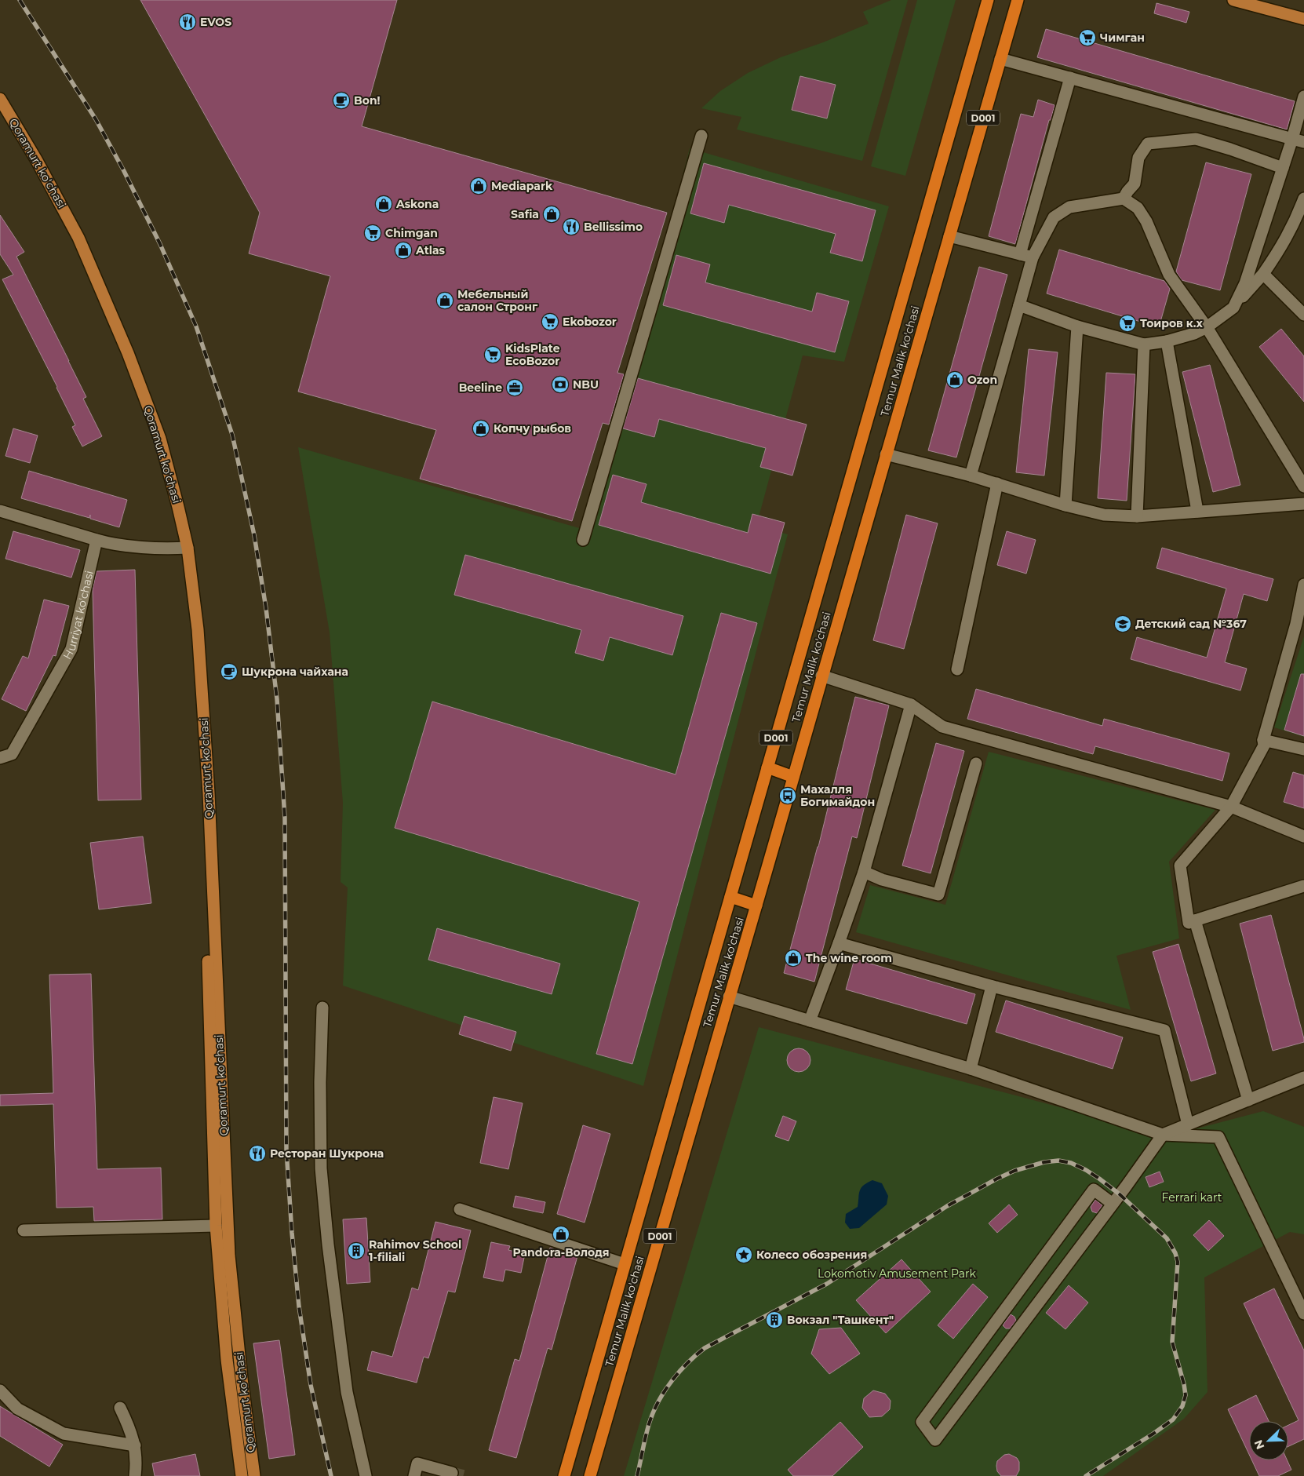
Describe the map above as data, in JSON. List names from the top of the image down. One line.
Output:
{"streets":{"highway":["D001","Temur Malik ko'chasi"],"main road":["Qoramurt koʻchasi"],"street":["Hurriyat ko'chasi"]},"parks":["Ferrari kart","Lokomotiv Amusement Park"],"places":{"restaurant":["EVOS","Bellissimo","Ресторан Шукрона"],"supermarket":["Чимган","Chimgan","Ekobozor","Тоиров к.х","KidsPlate EcoBozor"],"cafe":["Bon!","Шукрона чайхана"],"shop":["Mediapark","Askona","Safia","Atlas","Мебельный салон Стронг","Ozon","Копчу рыбов","The wine room","Pandora-Володя"],"bank":["NBU"],"office":["Beeline"],"school or university":["Детский сад №367"],"bus stop":["Махалля Богимайдон"],"building":["Rahimov School 1-filiali","Вокзал \"Ташкент\""],"place":["Колесо обозрения"]},"north":"bottom left"}
